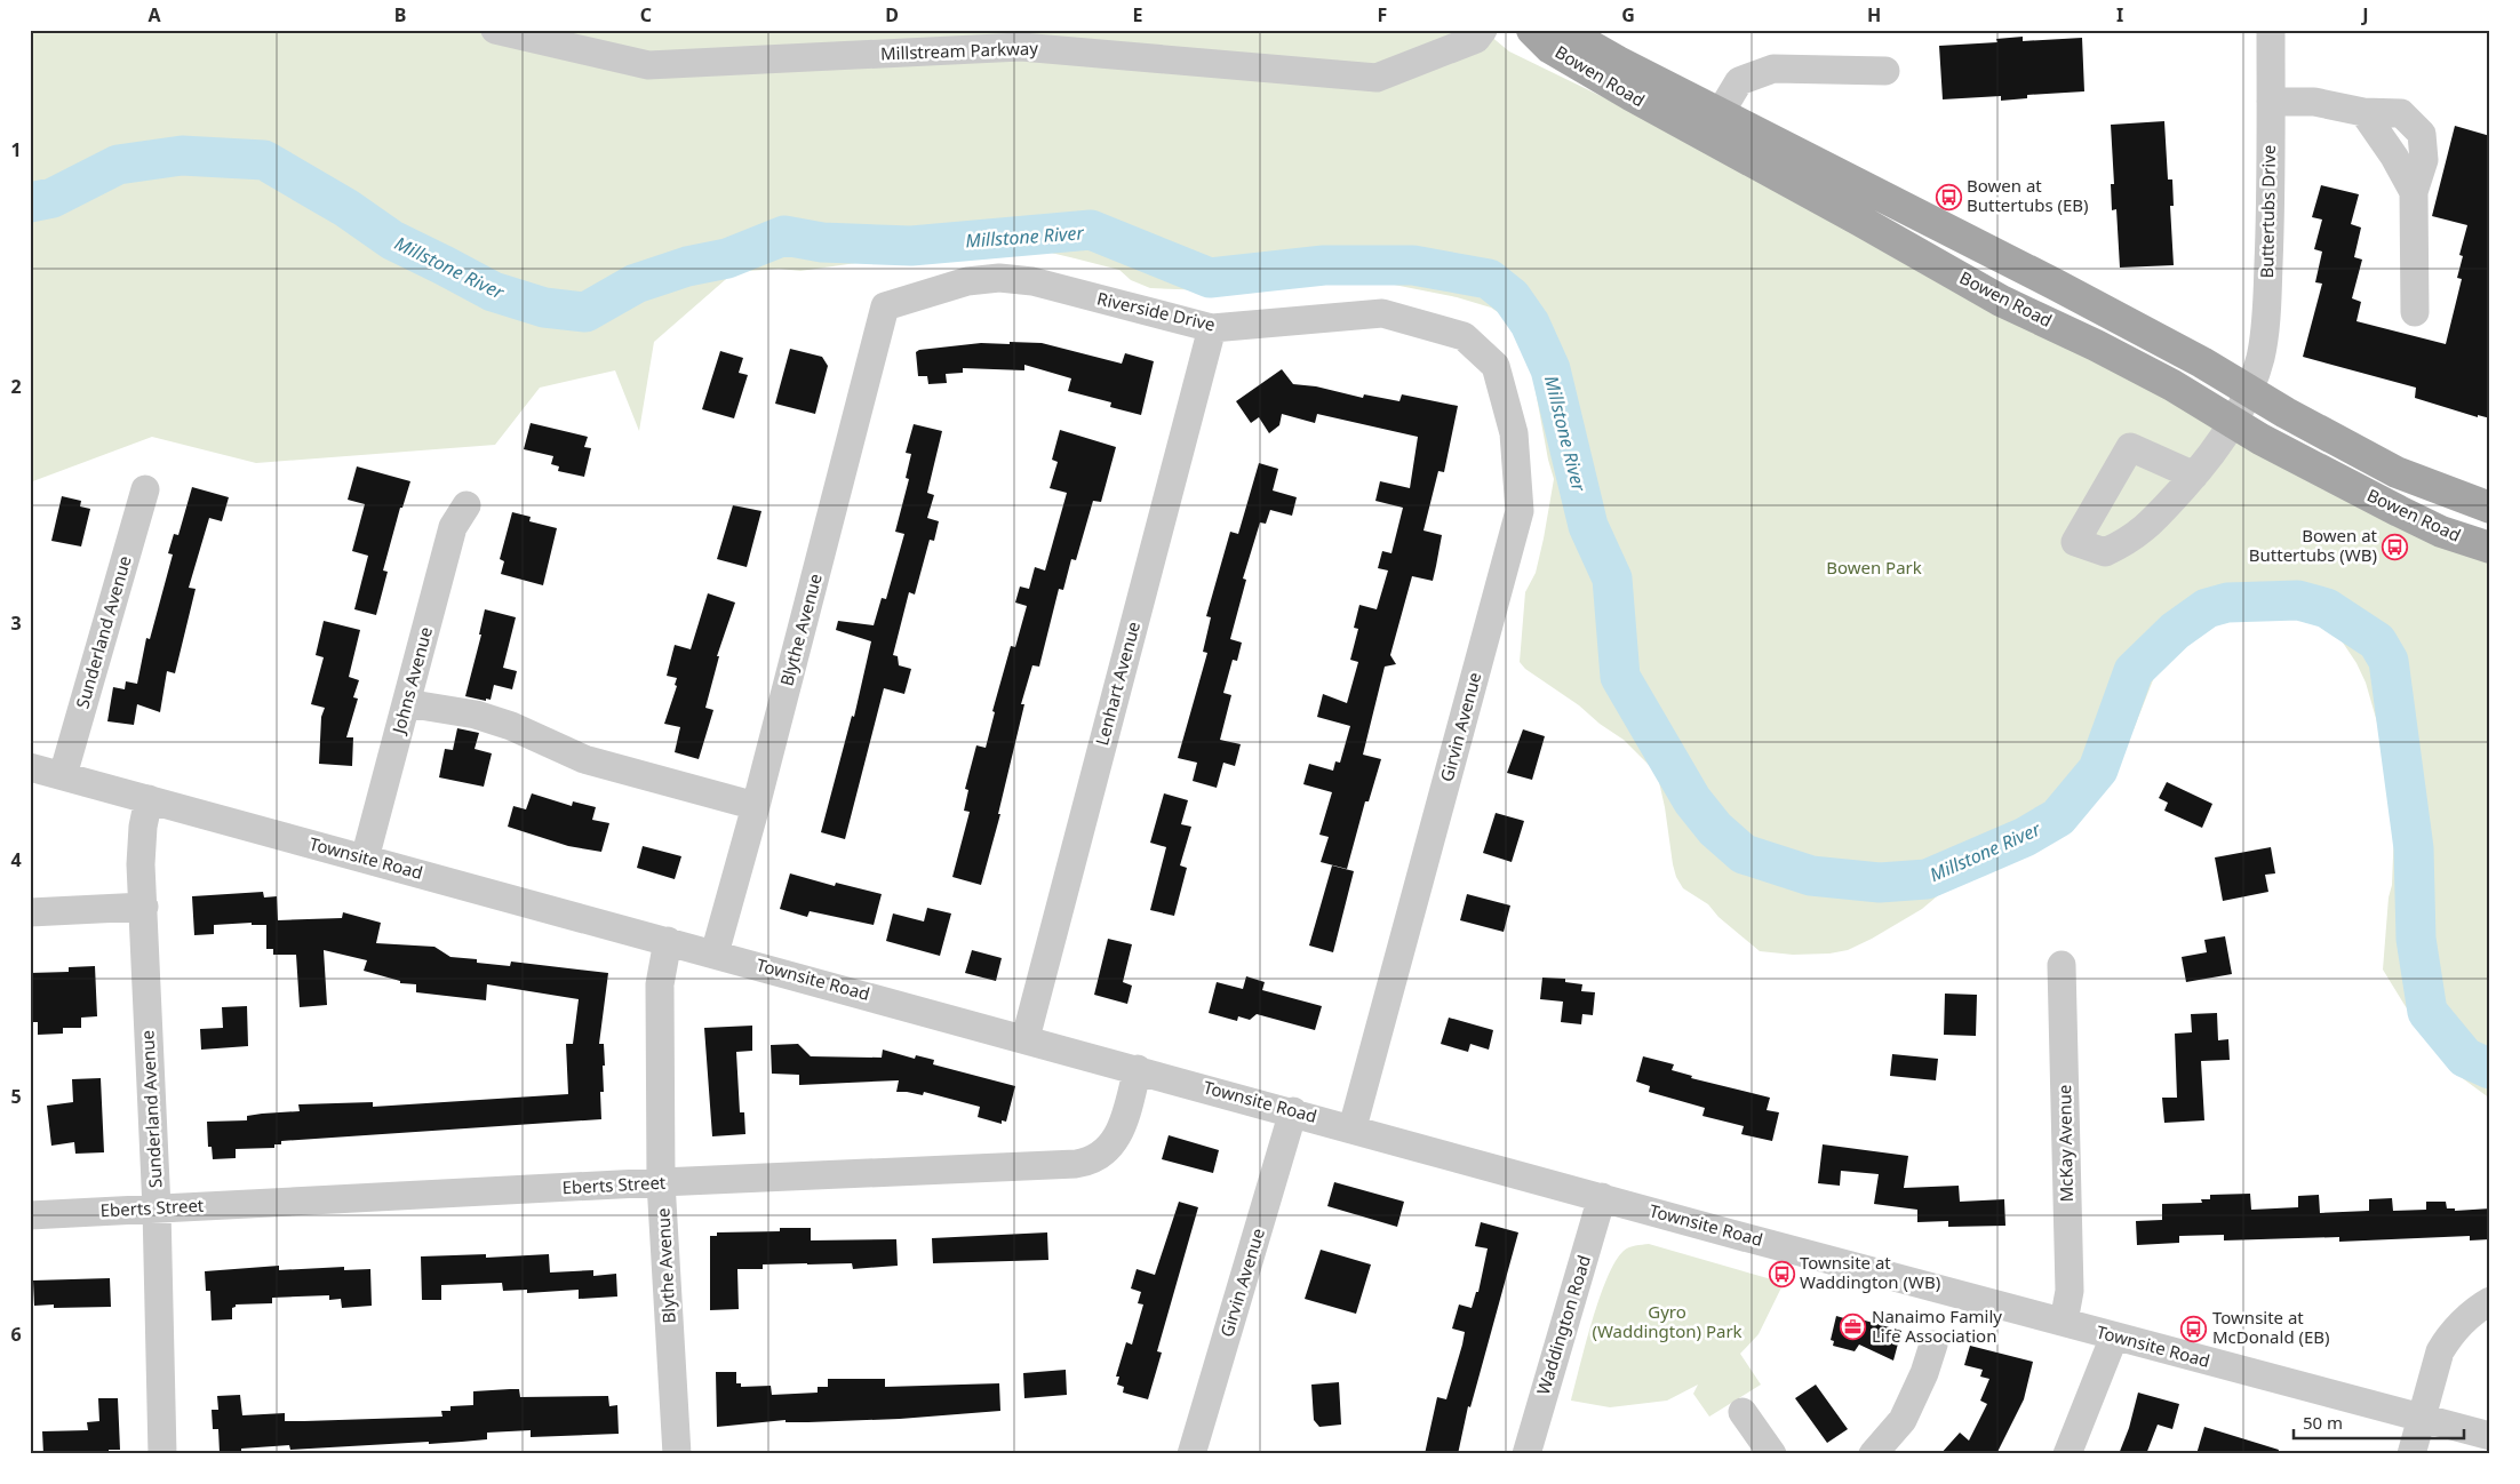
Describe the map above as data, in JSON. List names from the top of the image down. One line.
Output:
{"streets":{"main road":["Bowen Road"],"street":["Millstream Parkway","Buttertubs Drive","Riverside Drive","Blythe Avenue","Sunderland Avenue","Johns Avenue","Lenhart Avenue","Girvin Avenue","Townsite Road","McKay Avenue","Eberts Street","Waddington Road"]},"crossings":[["Bowen Road","Buttertubs Drive"],["Riverside Drive","Blythe Avenue"],["Riverside Drive","Lenhart Avenue"],["Riverside Drive","Girvin Avenue"],["Blythe Avenue","Townsite Road"],["Blythe Avenue","Eberts Street"],["Sunderland Avenue","Townsite Road"],["Sunderland Avenue","Eberts Street"],["Johns Avenue","Townsite Road"],["Lenhart Avenue","Townsite Road"],["Girvin Avenue","Townsite Road"],["Townsite Road","McKay Avenue"],["Townsite Road","Eberts Street"],["Townsite Road","Waddington Road"]],"water":["Millstone River"],"parks":["Bowen Park","Gyro (Waddington) Park"],"places":{"bus stop":["Bowen at Buttertubs (EB)","Bowen at Buttertubs (WB)","Townsite at Waddington (WB)","Townsite at McDonald (EB)"],"office":["Nanaimo Family Life Association"]},"scale_bar":"50 m","grid":{"columns":["A","B","C","D","E","F","G","H","I","J"],"rows":["1","2","3","4","5","6"]}}
